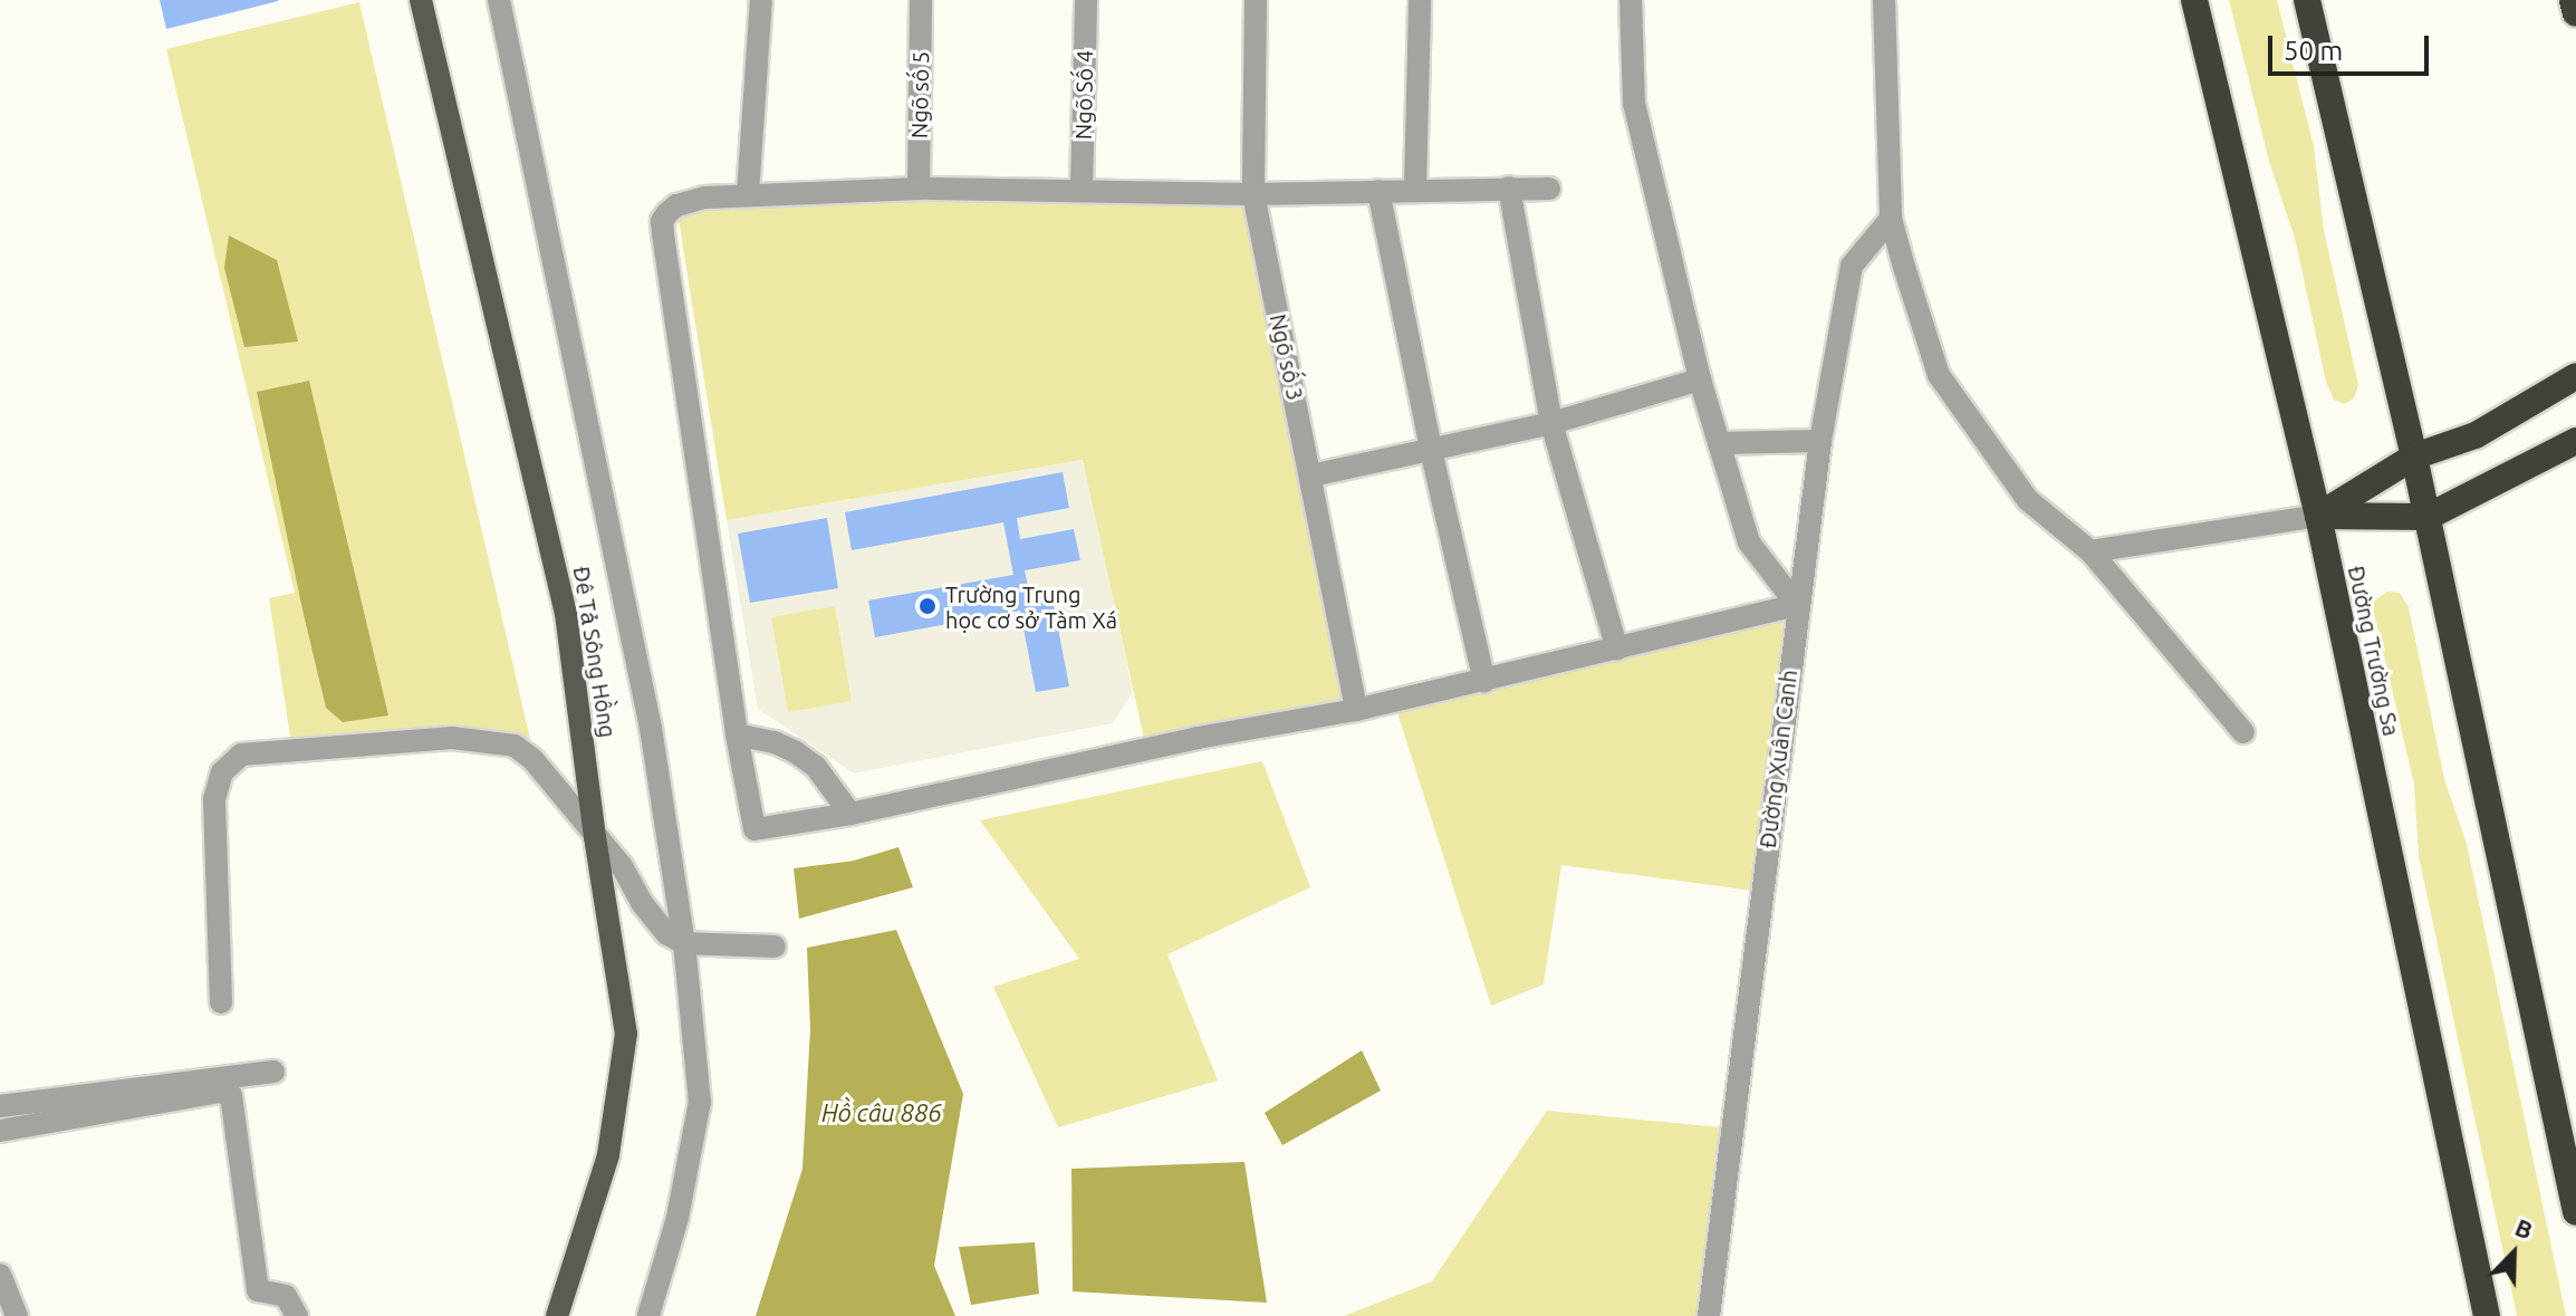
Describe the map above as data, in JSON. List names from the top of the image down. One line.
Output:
{"streets":{"highway":["Đường Trường Sa"],"main road":["Đê Tả Sông Hồng"],"street":["Ngõ số 5","Ngõ Số 4","Ngõ số 3","Đường Xuân Canh"]},"water":["Hồ câu 886"],"places":["Trường Trung học cơ sở Tàm Xá"],"scale_bar":"50 m","north":"top right"}
